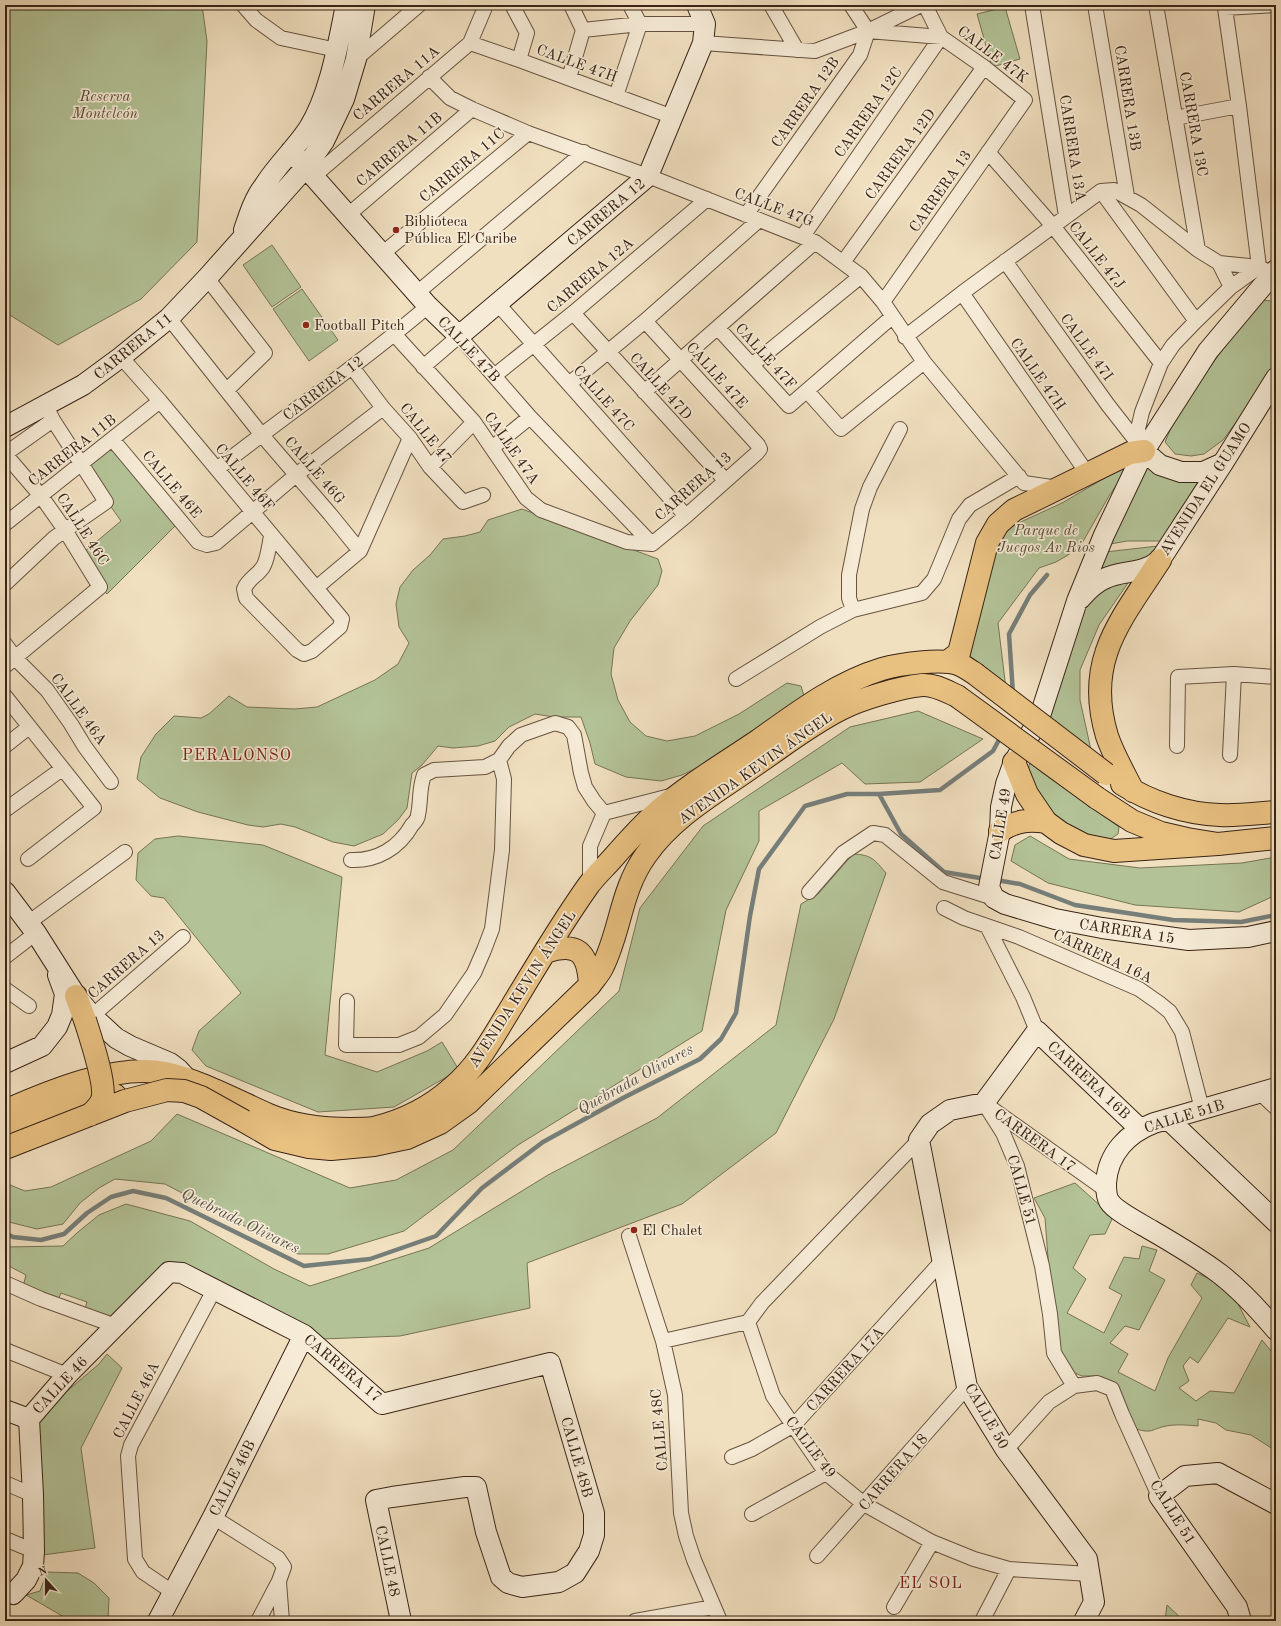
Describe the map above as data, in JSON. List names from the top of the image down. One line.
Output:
{"streets":{"main road":["AVENIDA KEVIN ÁNGEL"],"street":["CALLE 47K","CALLE 47H","CARRERA 11A","CARRERA 13B","CARRERA 12B","CARRERA 12C","CARRERA 13C","CARRERA 13A","CARRERA 11B","CARRERA 12D","CARRERA 11C","CARRERA 13","CALLE 47G","CARRERA 12","CALLE 47J","CARRERA 12A","CARRERA 11","CALLE 47I","CALLE 47B","CALLE 47F","CALLE 47E","CALLE 47D","CALLE 47C","CALLE 47","CALLE 47A","CALLE 46G","CALLE 46F","CALLE 46E","AVENIDA EL GUAMO","CALLE 46C","CALLE 46A","CALLE 49","CARRERA 15","CARRERA 16A","CARRERA 16B","CALLE 51B","CARRERA 17","CALLE 51","CARRERA 17A","CALLE 46","CALLE 50","CALLE 48C","CALLE 48B","CARRERA 18","CALLE 46B","CALLE 48"]},"crossings":[["CALLE 47K","CARRERA 12B"],["CALLE 47K","CARRERA 12C"],["CALLE 47K","CARRERA 12D"],["CALLE 47K","CARRERA 13"],["CALLE 47K","CARRERA 12"],["CALLE 47H","CARRERA 11A"],["CALLE 47H","CARRERA 13A"],["CALLE 47H","CARRERA 12"],["CARRERA 11A","CALLE 47G"],["CARRERA 11A","CARRERA 11"],["CARRERA 11A","CALLE 47B"],["CARRERA 12B","CALLE 47G"],["CARRERA 12B","CALLE 47E"],["CARRERA 12B","CALLE 47D"],["CARRERA 12B","CALLE 47C"],["CARRERA 12C","CALLE 47G"],["CARRERA 12C","CALLE 47F"],["CARRERA 12C","CALLE 47E"],["CARRERA 12C","CALLE 47D"],["CARRERA 13A","CALLE 47G"],["CARRERA 13A","CALLE 47J"],["CARRERA 13A","CALLE 47I"],["CARRERA 11B","CALLE 47G"],["CARRERA 11B","CALLE 47B"],["CARRERA 11B","CALLE 46F"],["CARRERA 11B","CALLE 46E"],["CARRERA 11B","CALLE 46C"],["CARRERA 12D","CALLE 47G"],["CARRERA 11C","CALLE 47G"],["CARRERA 11C","CALLE 47B"],["CARRERA 13","CALLE 47G"],["CARRERA 13","CALLE 47J"],["CARRERA 13","CALLE 47B"],["CARRERA 13","CALLE 47E"],["CARRERA 13","CALLE 47D"],["CARRERA 13","CALLE 47C"],["CARRERA 13","CALLE 47A"],["CALLE 47G","CARRERA 12"],["CALLE 47G","CARRERA 12A"],["CALLE 47G","CALLE 47F"],["CARRERA 12","CALLE 47B"],["CARRERA 12","CALLE 47C"],["CARRERA 12","CALLE 47"],["CARRERA 12","CALLE 47A"],["CARRERA 12","CALLE 46G"],["CARRERA 12","CALLE 46F"],["CARRERA 12A","CALLE 47B"],["CARRERA 12A","CALLE 47D"],["CARRERA 12A","CALLE 47C"],["CARRERA 11","CALLE 47B"],["CARRERA 11","CALLE 46G"],["CARRERA 11","CALLE 46F"],["CALLE 47I","AVENIDA EL GUAMO"],["CALLE 47B","CALLE 47A"],["CALLE 46F","CALLE 46E"],["AVENIDA EL GUAMO","CALLE 49"],["CALLE 46C","CALLE 46A"],["CALLE 46A","CARRERA 17"],["CALLE 46A","CALLE 46B"],["CALLE 49","CARRERA 15"],["CALLE 49","CARRERA 17"],["CALLE 49","CARRERA 17A"],["CALLE 49","CALLE 50"],["CALLE 49","CARRERA 18"],["CARRERA 16A","CALLE 51B"],["CARRERA 16B","CALLE 51B"],["CALLE 51B","CARRERA 17"],["CARRERA 17","CALLE 51"],["CARRERA 17","CALLE 46"],["CARRERA 17","CALLE 50"],["CARRERA 17","CALLE 48B"],["CARRERA 17","CALLE 46B"],["CALLE 51","CALLE 50"],["CARRERA 17A","CALLE 50"],["CALLE 50","CARRERA 18"],["CALLE 48B","CALLE 48"]],"districts":["PERALONSO","EL SOL"],"water":["Quebrada Olivares"],"parks":["Reserva Monteleón","Parque de Juegos Av Rios"],"places":["Biblioteca Pública El Caribe","Football Pitch","El Chalet"],"north":"top"}
